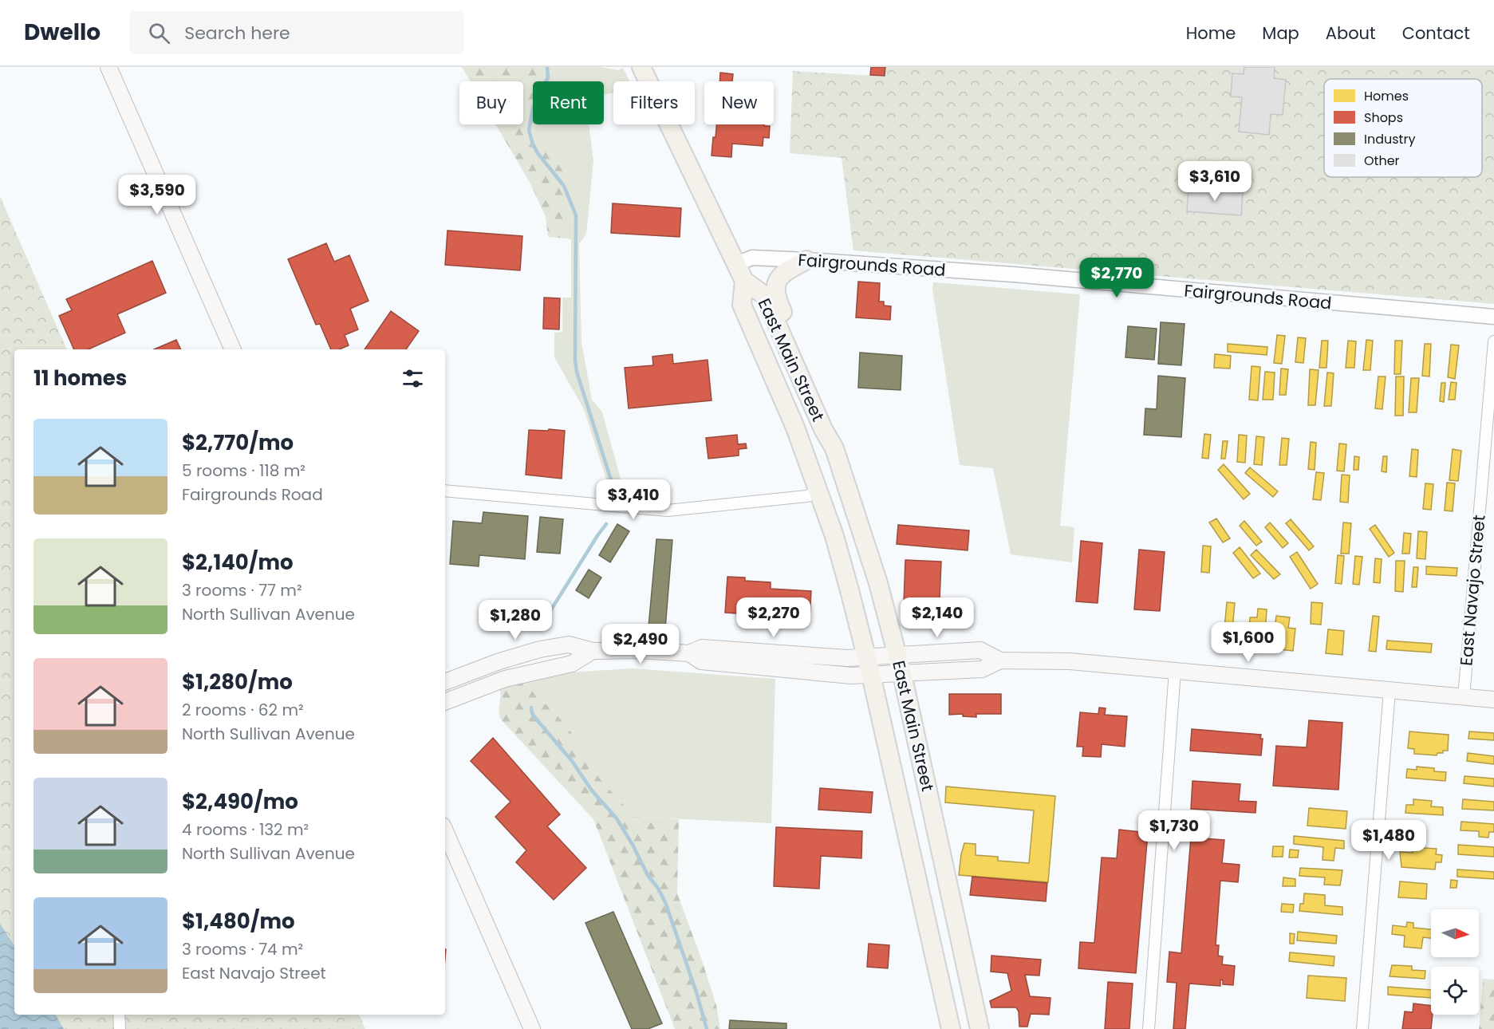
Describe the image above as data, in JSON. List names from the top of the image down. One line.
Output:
{"streets":{"main road":["East Main Street"],"street":["Fairgrounds Road","East Navajo Street"]},"crossings":[["Fairgrounds Road","East Main Street"]],"legend":["Homes","Shops","Industry","Other"],"north":"right","page":{"header":"Dwello","search":"Search here","nav":["Home","Map","About","Contact"],"chip":["Buy","Rent","Filters","New"],"price":["$3,610","$3,590","$2,770","$3,410","$2,270","$2,140","$1,280","$1,600","$2,490","$1,730","$1,480"],"heading":"11 homes","list":[{"name":"$2,770/mo","note":"5 rooms · 118 m² · Fairgrounds Road"},{"name":"$2,140/mo","note":"3 rooms · 77 m² · North Sullivan Avenue"},{"name":"$1,280/mo","note":"2 rooms · 62 m² · North Sullivan Avenue"},{"name":"$2,490/mo","note":"4 rooms · 132 m² · North Sullivan Avenue"},{"name":"$1,480/mo","note":"3 rooms · 74 m² · East Navajo Street"}]}}
